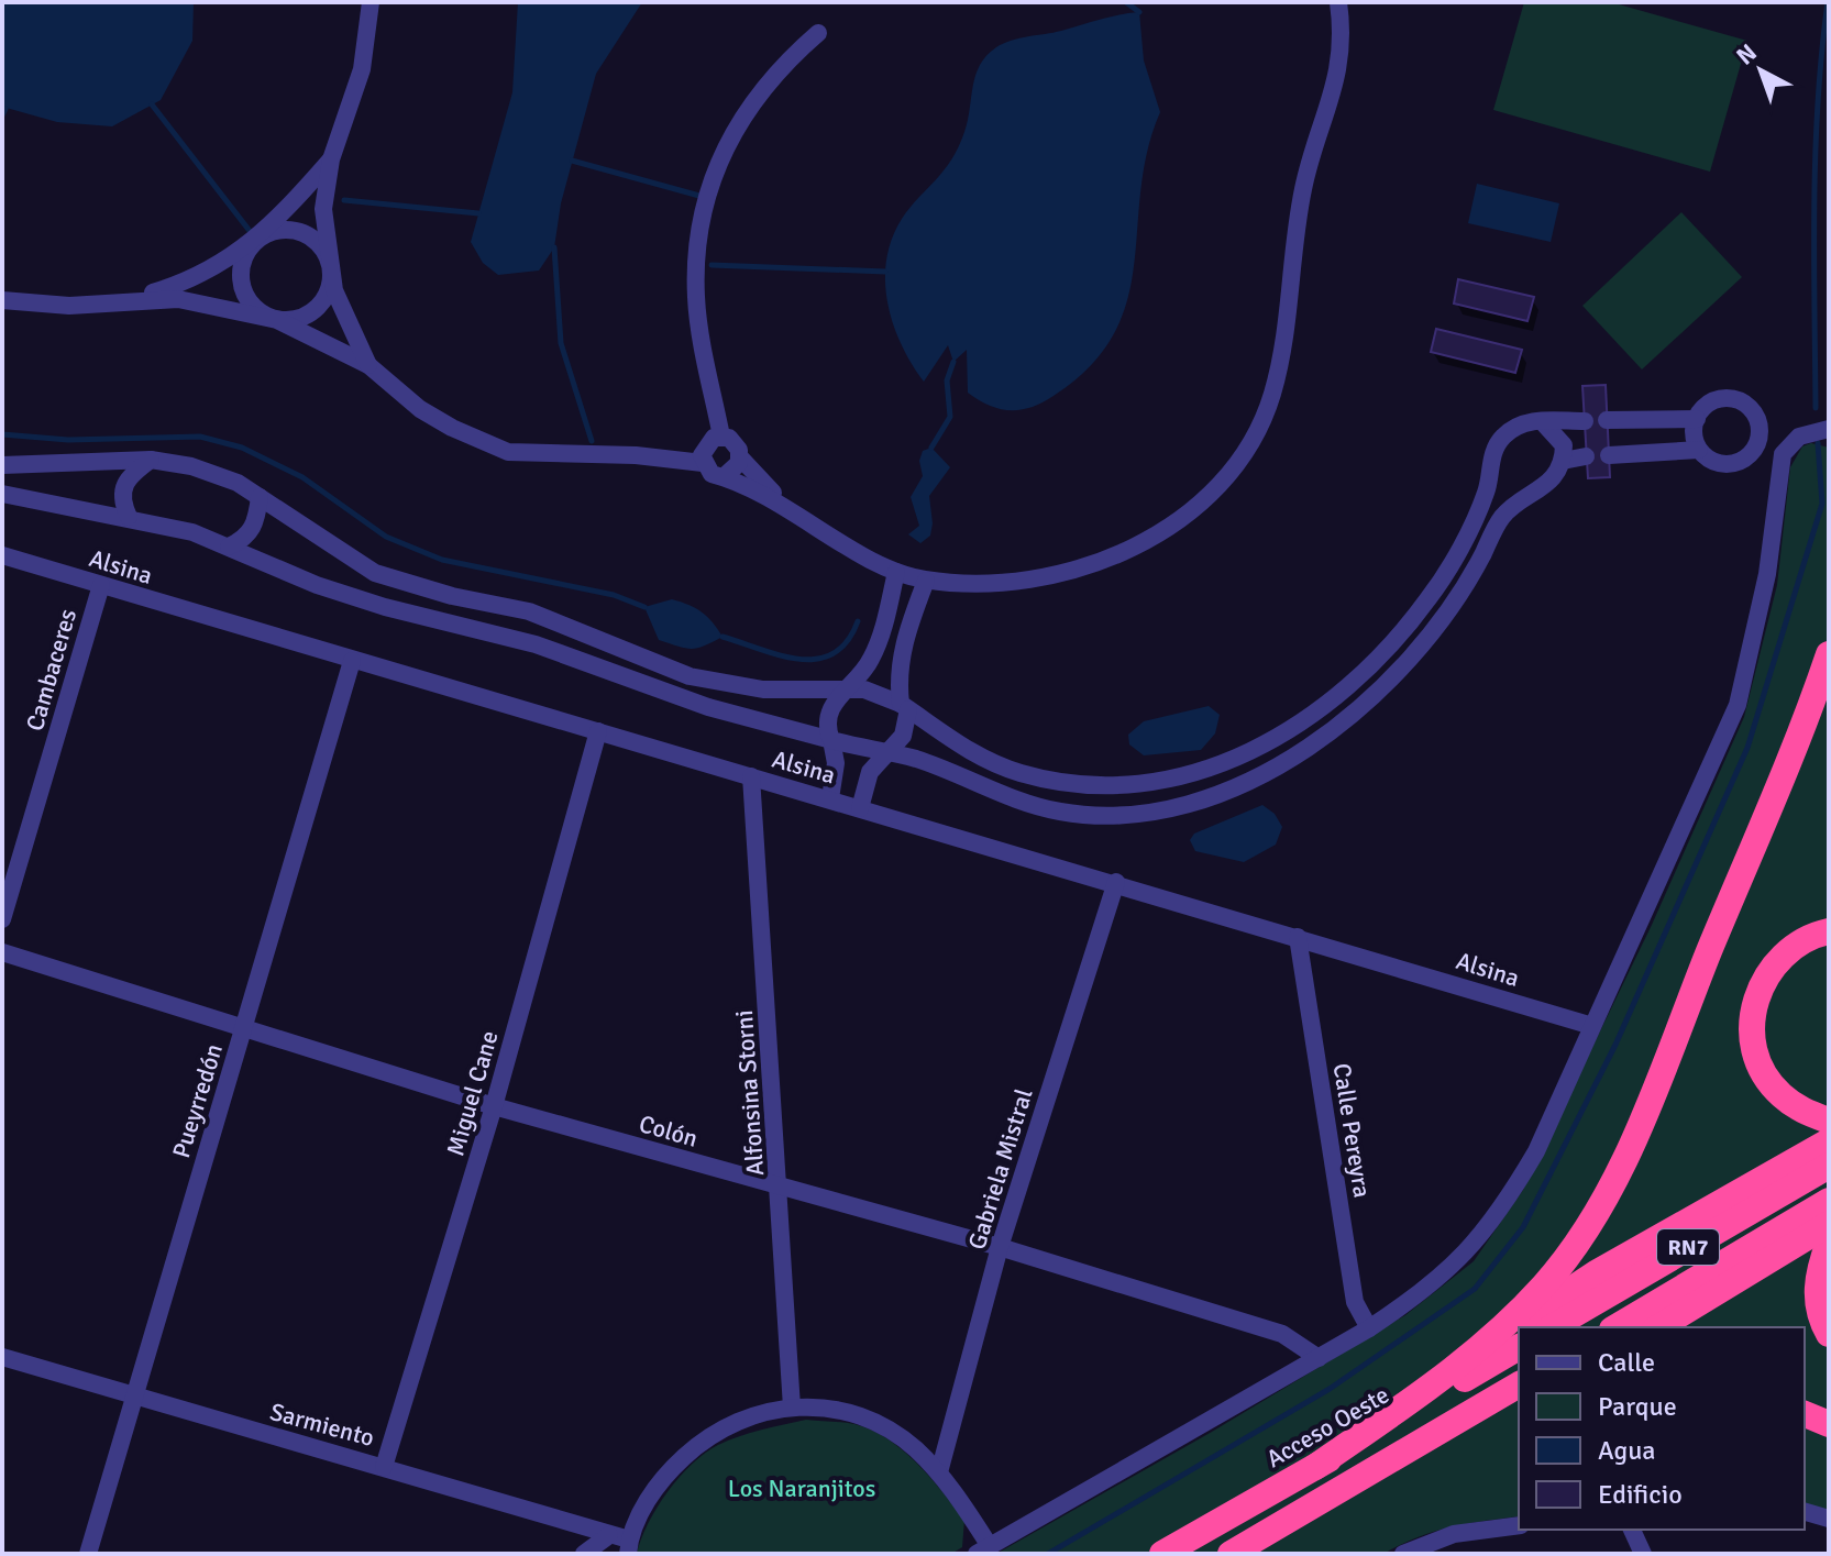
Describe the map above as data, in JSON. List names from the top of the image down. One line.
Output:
{"streets":{"highway":["RN7","Acceso Oeste"],"street":["Alsina","Cambaceres","Miguel Cane","Alfonsina Storni","Pueyrredón","Colón","Calle Pereyra","Gabriela Mistral","Sarmiento"]},"crossings":[["Alsina","Cambaceres"],["Alsina","Miguel Cane"],["Alsina","Alfonsina Storni"],["Alsina","Pueyrredón"],["Alsina","Calle Pereyra"],["Alsina","Gabriela Mistral"],["Miguel Cane","Colón"],["Miguel Cane","Sarmiento"],["Alfonsina Storni","Colón"],["Pueyrredón","Colón"],["Pueyrredón","Sarmiento"],["Colón","Gabriela Mistral"]],"parks":["Los Naranjitos"],"legend":["Calle","Parque","Agua","Edificio"],"north":"top left"}
